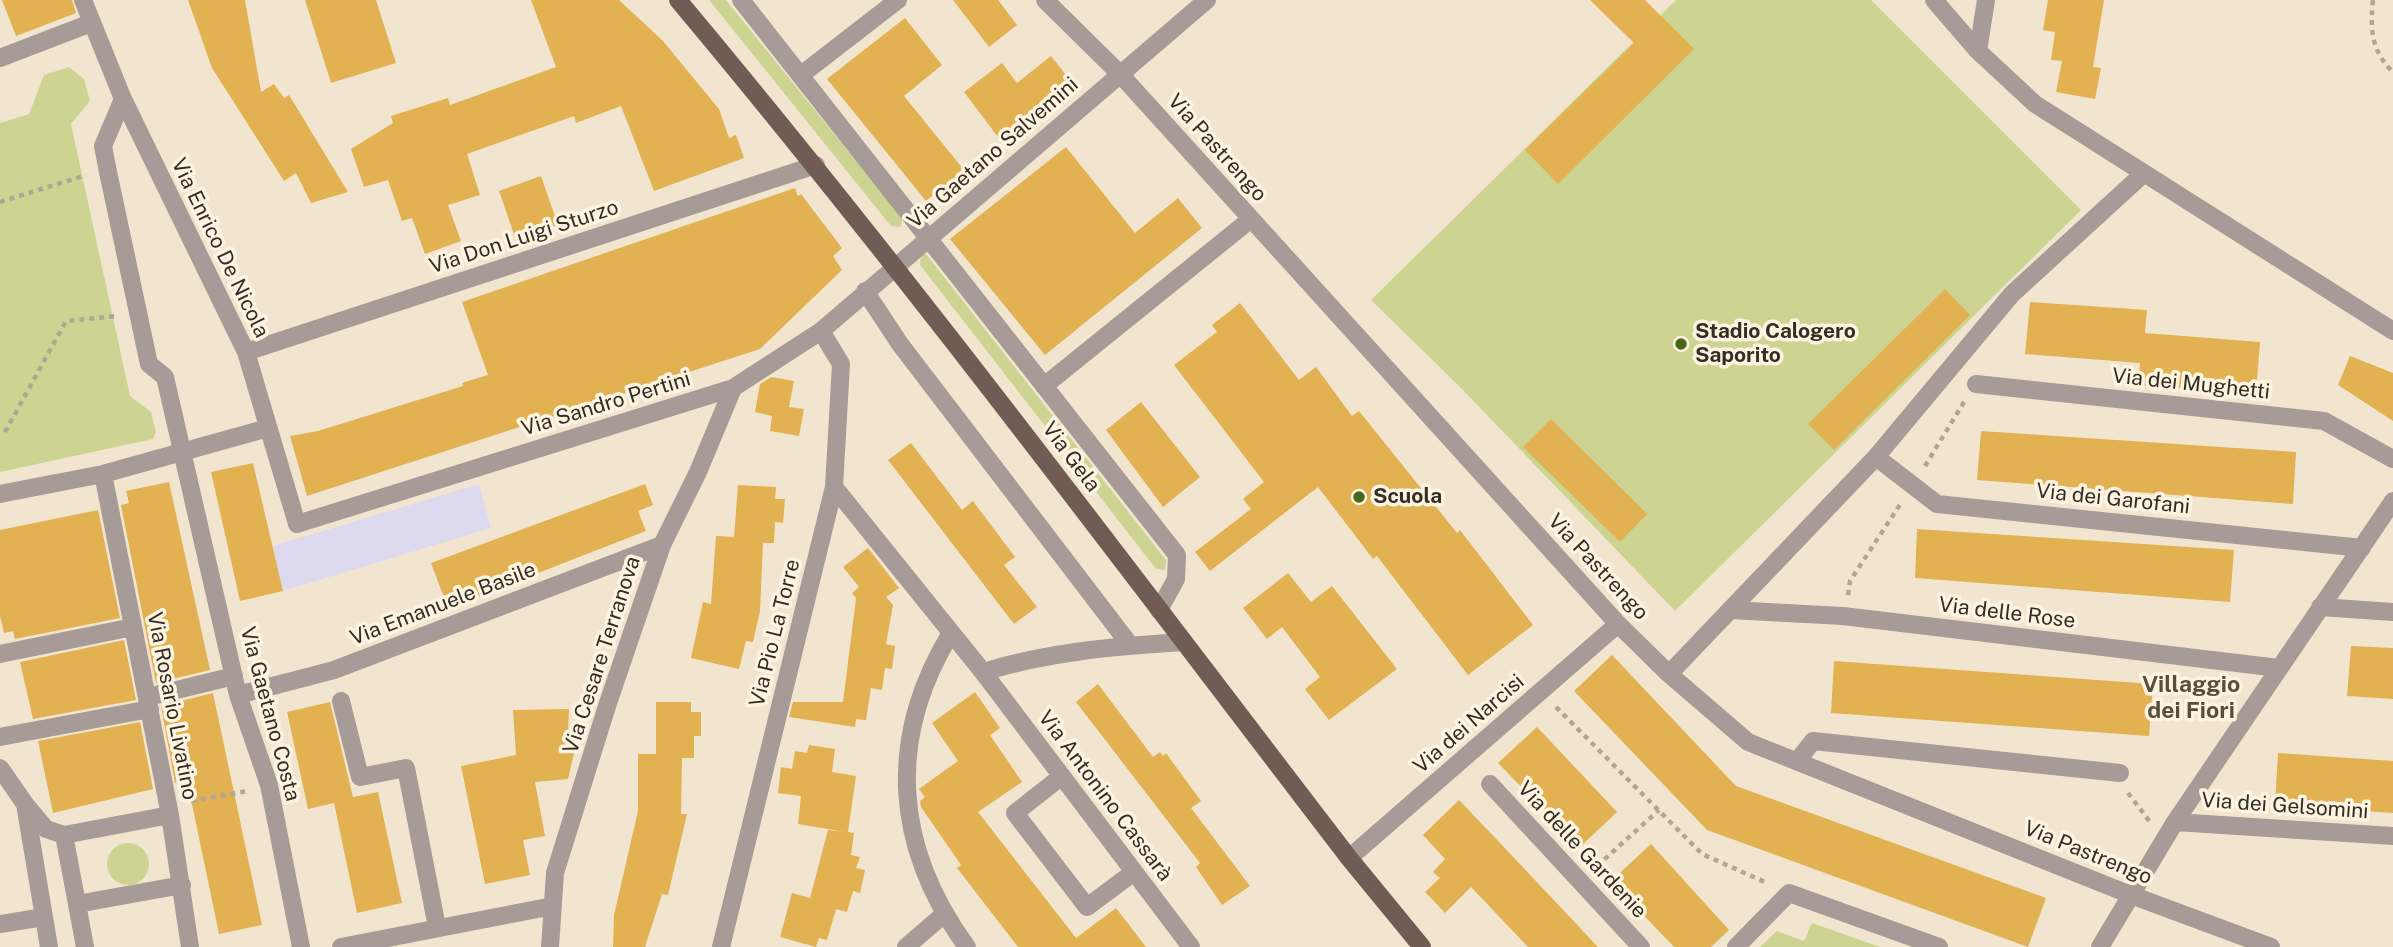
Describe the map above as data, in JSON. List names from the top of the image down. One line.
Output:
{"streets":{"main road":["Via Gela"],"street":["Via Pastrengo","Via Gaetano Salvemini","Via Don Luigi Sturzo","Via Enrico De Nicola","Via dei Mughetti","Via Sandro Pertini","Via dei Garofani","Via Emanuele Basile","Via delle Rose","Via Pio La Torre","Via Cesare Terranova","Via Rosario Livatino","Via Gaetano Costa","Via dei Narcisi","Via Antonino Cassarà","Via dei Gelsomini","Via delle Gardenie"]},"crossings":[["Via Pastrengo","Via Gaetano Salvemini"],["Via Pastrengo","Via dei Narcisi"],["Via Gaetano Salvemini","Via Sandro Pertini"],["Via Gaetano Salvemini","Via Gela"],["Via Don Luigi Sturzo","Via Enrico De Nicola"],["Via Don Luigi Sturzo","Via Gela"],["Via Enrico De Nicola","Via Sandro Pertini"],["Via Enrico De Nicola","Via Gaetano Costa"],["Via Sandro Pertini","Via Gela"],["Via Sandro Pertini","Via Pio La Torre"],["Via Sandro Pertini","Via Cesare Terranova"],["Via Gela","Via dei Narcisi"],["Via Emanuele Basile","Via Cesare Terranova"],["Via Emanuele Basile","Via Gaetano Costa"],["Via Pio La Torre","Via Antonino Cassarà"]],"districts":["Villaggio dei Fiori"],"places":["Stadio Calogero Saporito","Scuola"]}
